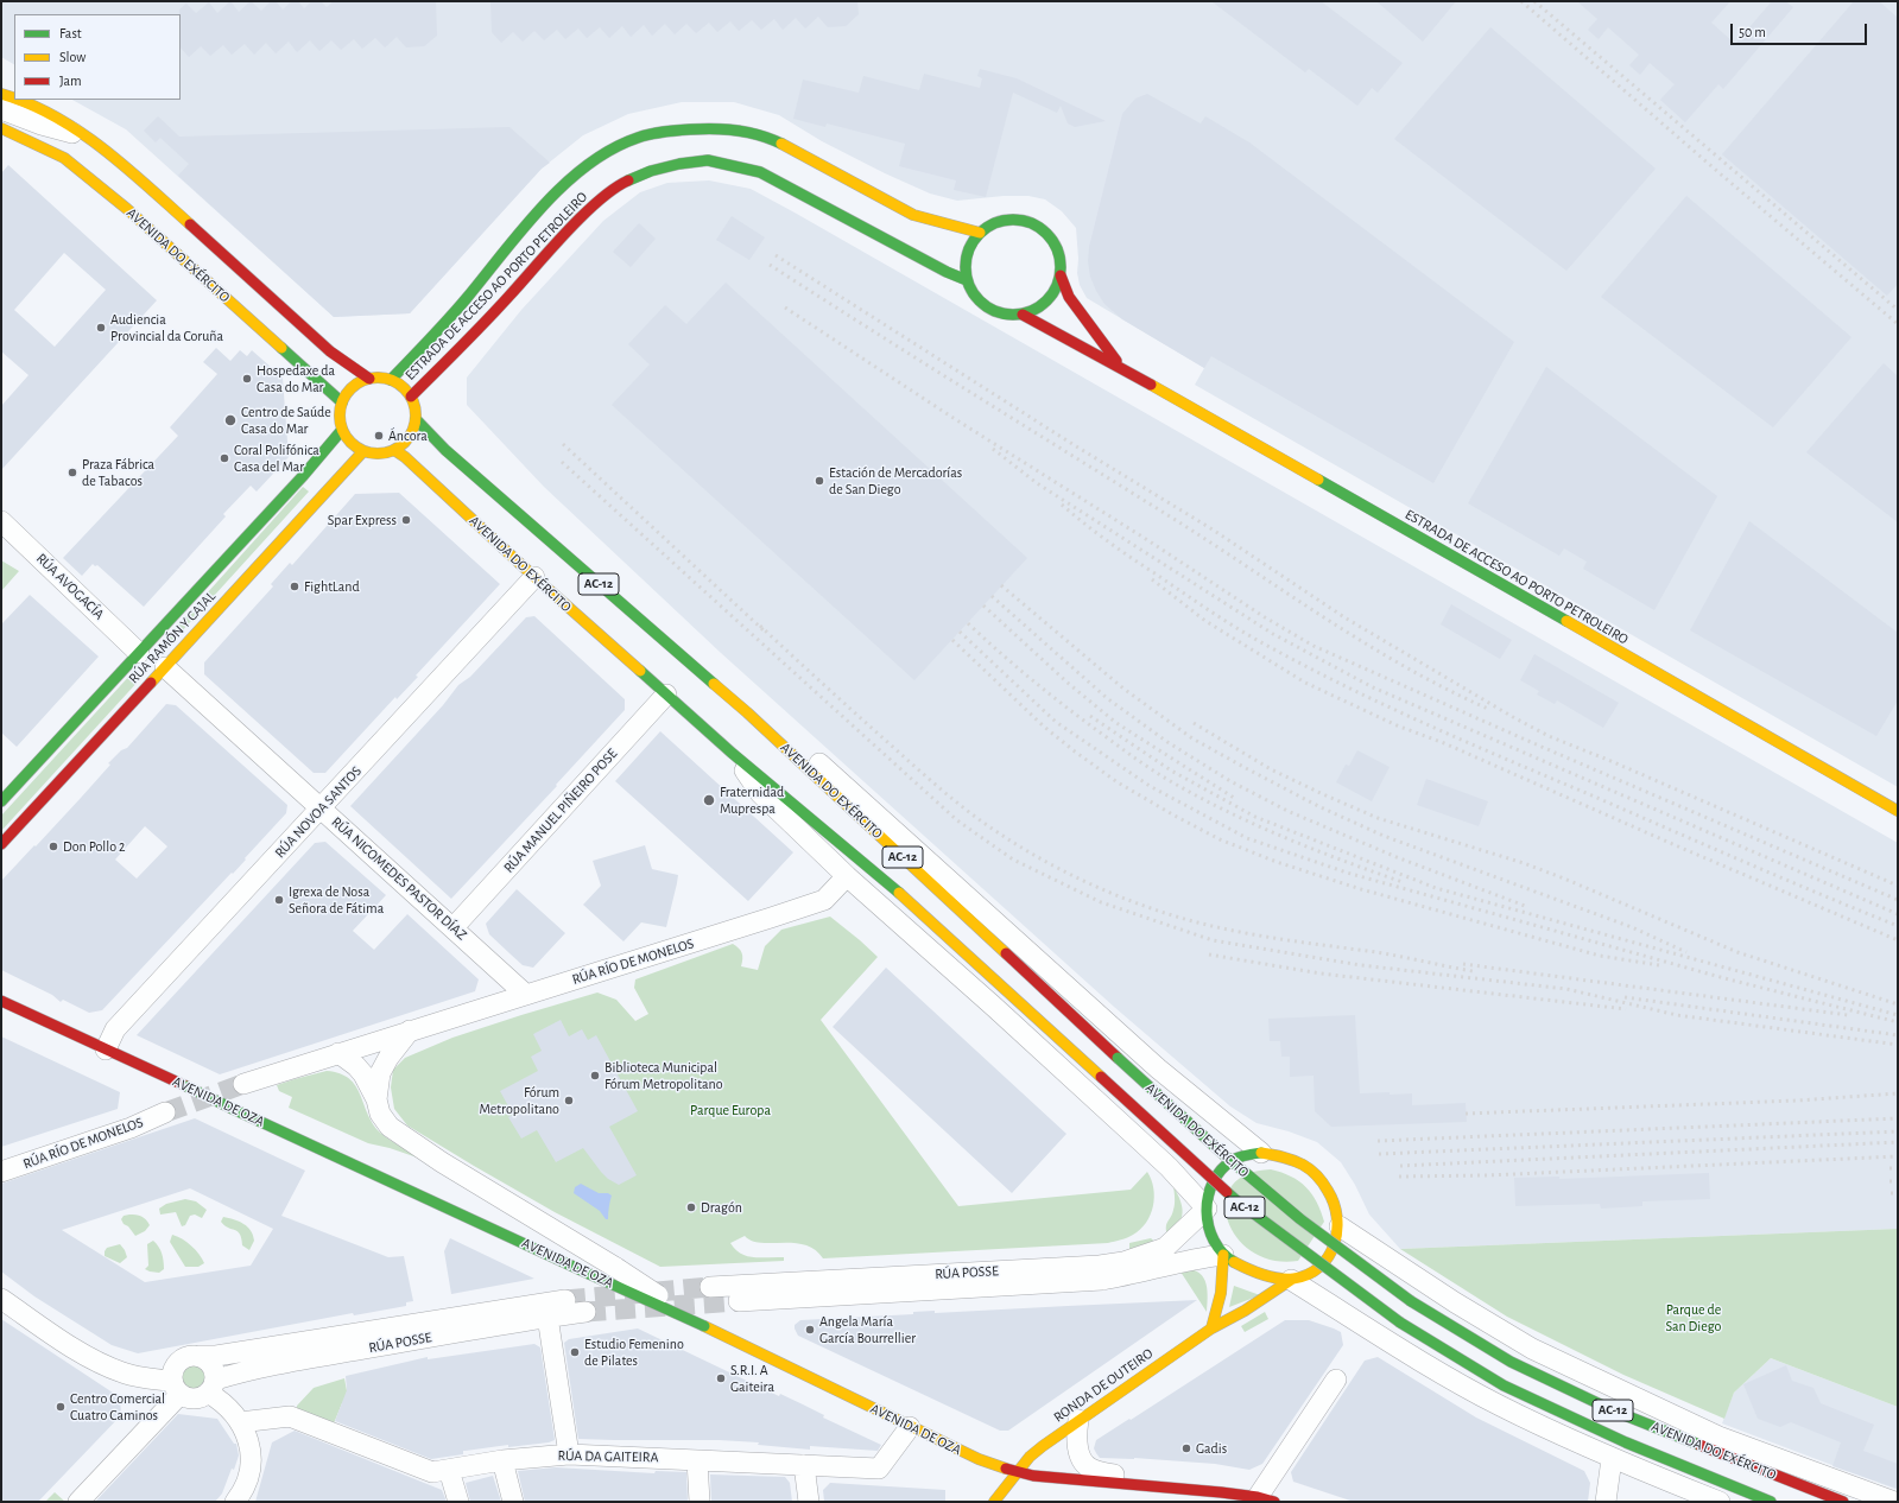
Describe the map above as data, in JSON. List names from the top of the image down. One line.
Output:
{"streets":{"main road":["AVENIDA DO EXÉRCITO","ESTRADA DE ACCESO AO PORTO PETROLEIRO","AC-12","RÚA RAMÓN Y CAJAL","AVENIDA DE OZA","RONDA DE OUTEIRO"],"street":["RÚA AVOGACÍA","RÚA MANUEL PIÑEIRO POSE","RÚA NOVOA SANTOS","RÚA NICOMEDES PASTOR DÍAZ","RÚA RÍO DE MONELOS","RÚA POSSE","RÚA DA GAITEIRA"]},"crossings":[["AVENIDA DO EXÉRCITO","ESTRADA DE ACCESO AO PORTO PETROLEIRO"],["AVENIDA DO EXÉRCITO","RÚA RAMÓN Y CAJAL"],["AVENIDA DO EXÉRCITO","RÚA MANUEL PIÑEIRO POSE"],["AVENIDA DO EXÉRCITO","RÚA NOVOA SANTOS"],["AVENIDA DO EXÉRCITO","RÚA RÍO DE MONELOS"],["AVENIDA DO EXÉRCITO","RÚA POSSE"],["AVENIDA DO EXÉRCITO","RONDA DE OUTEIRO"],["ESTRADA DE ACCESO AO PORTO PETROLEIRO","RÚA RAMÓN Y CAJAL"],["RÚA AVOGACÍA","RÚA RAMÓN Y CAJAL"],["RÚA RAMÓN Y CAJAL","RÚA NICOMEDES PASTOR DÍAZ"],["RÚA MANUEL PIÑEIRO POSE","RÚA NICOMEDES PASTOR DÍAZ"],["RÚA NOVOA SANTOS","RÚA NICOMEDES PASTOR DÍAZ"],["RÚA NOVOA SANTOS","AVENIDA DE OZA"],["RÚA NICOMEDES PASTOR DÍAZ","RÚA RÍO DE MONELOS"],["AVENIDA DE OZA","RONDA DE OUTEIRO"],["AVENIDA DE OZA","RÚA DA GAITEIRA"],["RÚA POSSE","RONDA DE OUTEIRO"]],"parks":["Parque Europa","Parque de San Diego"],"places":["Audiencia Provincial da Coruña","Hospedaxe da Casa do Mar","Centro de Saúde Casa do Mar","Áncora","Coral Polifónica Casa del Mar","Praza Fábrica de Tabacos","Estación de Mercadorías de San Diego","Spar Express","FightLand","Fraternidad Muprespa","Don Pollo 2","Igrexa de Nosa Señora de Fátima","Biblioteca Municipal Fórum Metropolitano","Fórum Metropolitano","Dragón","Angela María García Bourrellier","Estudio Femenino de Pilates","S.R.I. A Gaiteira","Centro Comercial Cuatro Caminos","Gadis"],"legend":["Fast","Slow","Jam"],"scale_bar":"50 m"}
